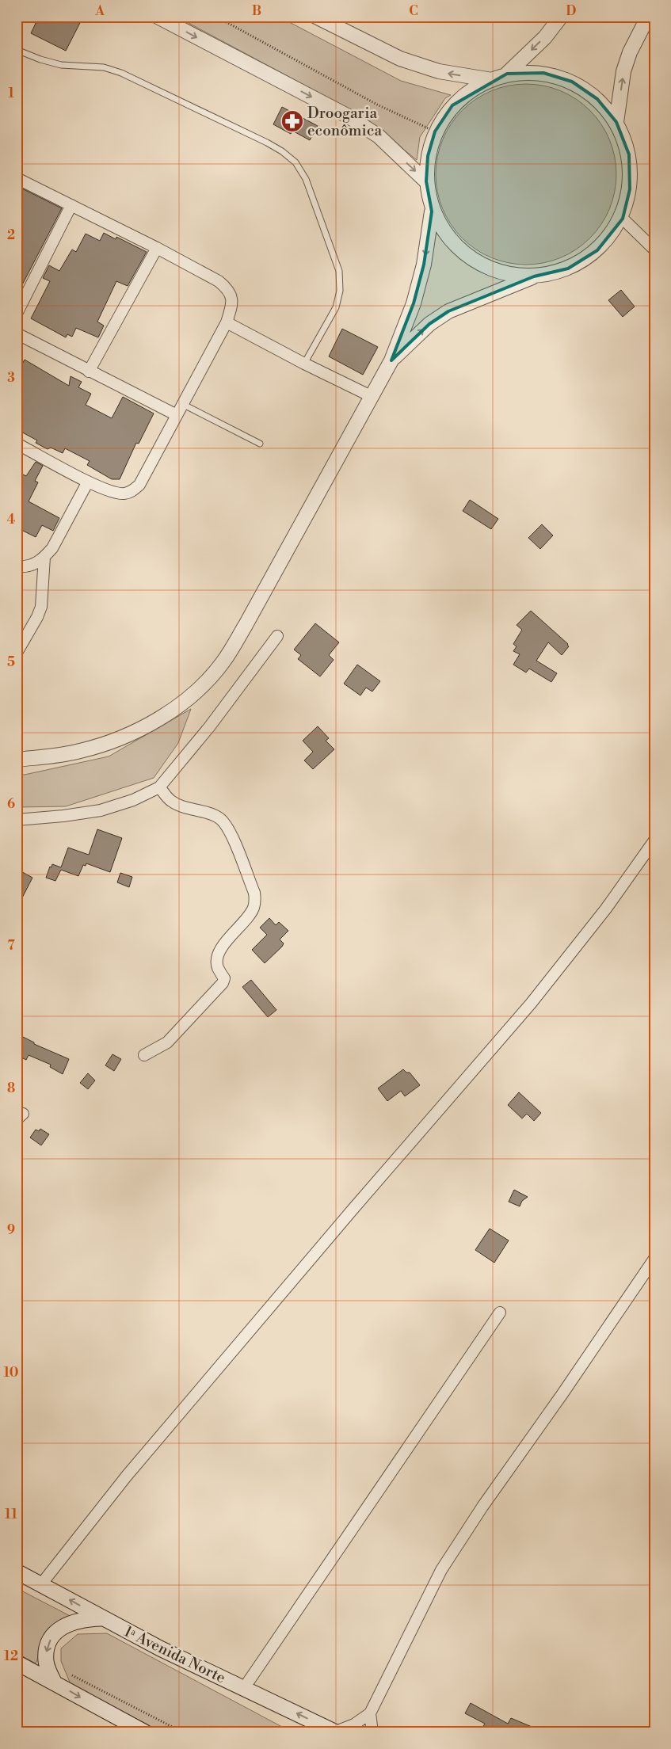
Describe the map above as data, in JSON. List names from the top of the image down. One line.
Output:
{"streets":{"main road":["1ᵃ Avenida Norte"]},"places":{"pharmacy":["Droogaria econômica"]},"grid":{"columns":["A","B","C","D"],"rows":["1","2","3","4","5","6","7","8","9","10","11","12"]}}
